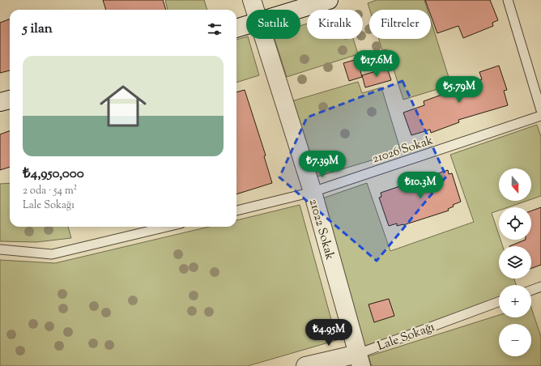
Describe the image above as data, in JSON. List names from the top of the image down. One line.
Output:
{"streets":{"street":["21022 Sokak","Lale Sokağı"],"lane":["21026 Sokak"]},"crossings":[["21026 Sokak","21022 Sokak"],["21022 Sokak","Lale Sokağı"]],"north":"bottom","page":{"chip":["Satılık","Kiralık","Filtreler"],"heading":"5 ilan","list":[{"name":"₺4,950,000","note":"2 oda · 54 m² · Lale Sokağı"}],"price":["₺17.6M","₺5.79M","₺7.39M","₺10.3M","₺4.95M"],"map_buttons":["+","−"]}}
